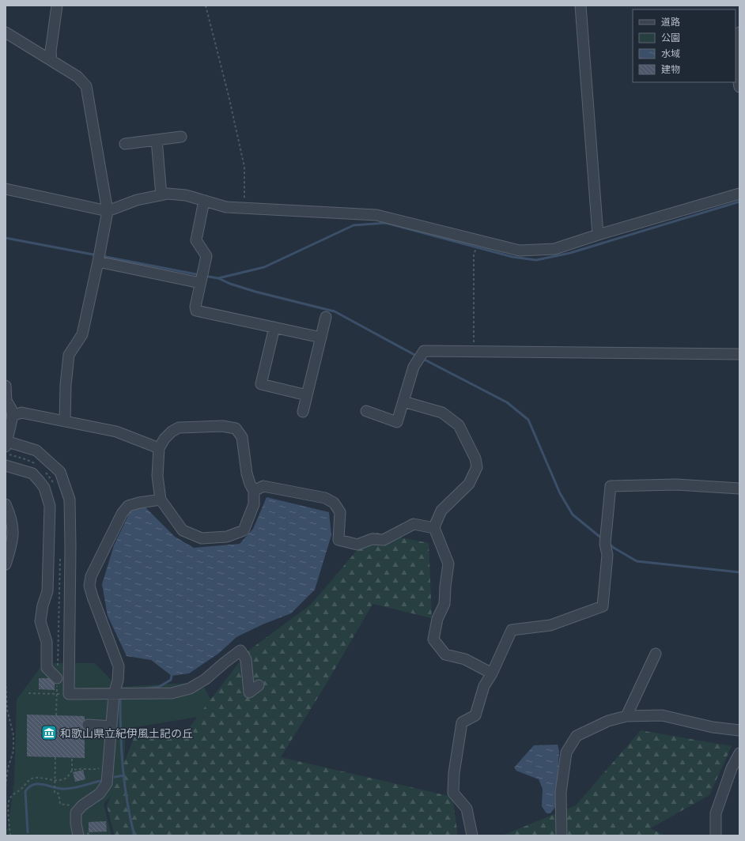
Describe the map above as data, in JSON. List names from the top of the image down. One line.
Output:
{"places":{"museum":["和歌山県立紀伊風土記の丘"]},"legend":["道路","公園","水域","建物"]}
